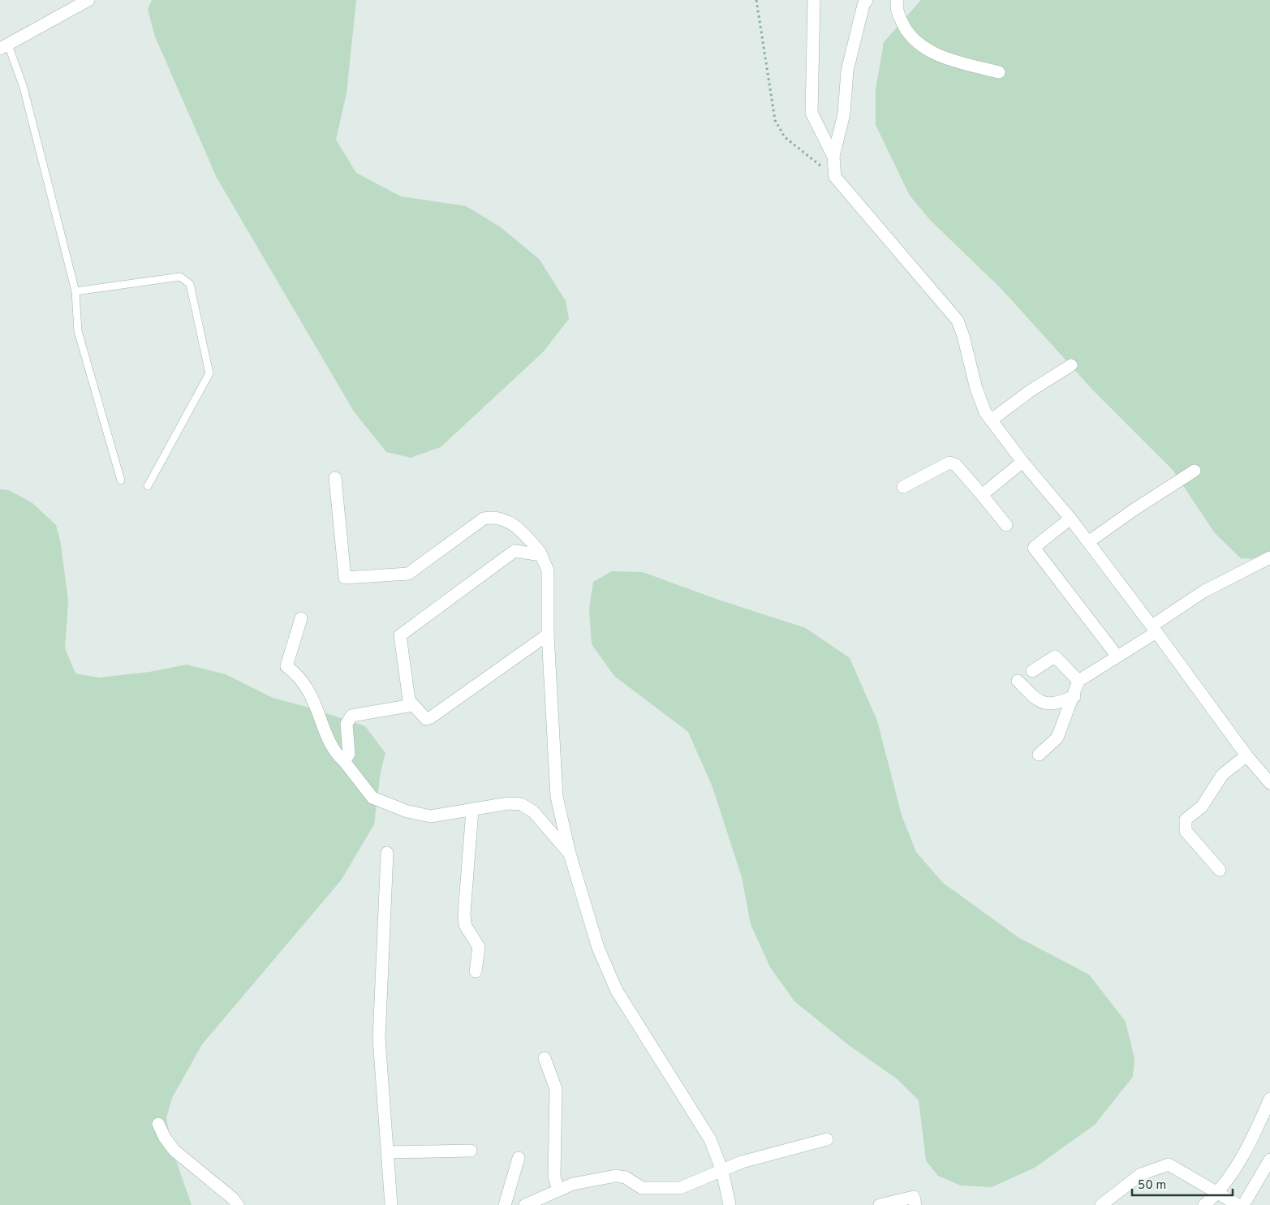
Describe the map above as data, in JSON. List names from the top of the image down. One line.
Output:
{"scale_bar":"50 m"}
